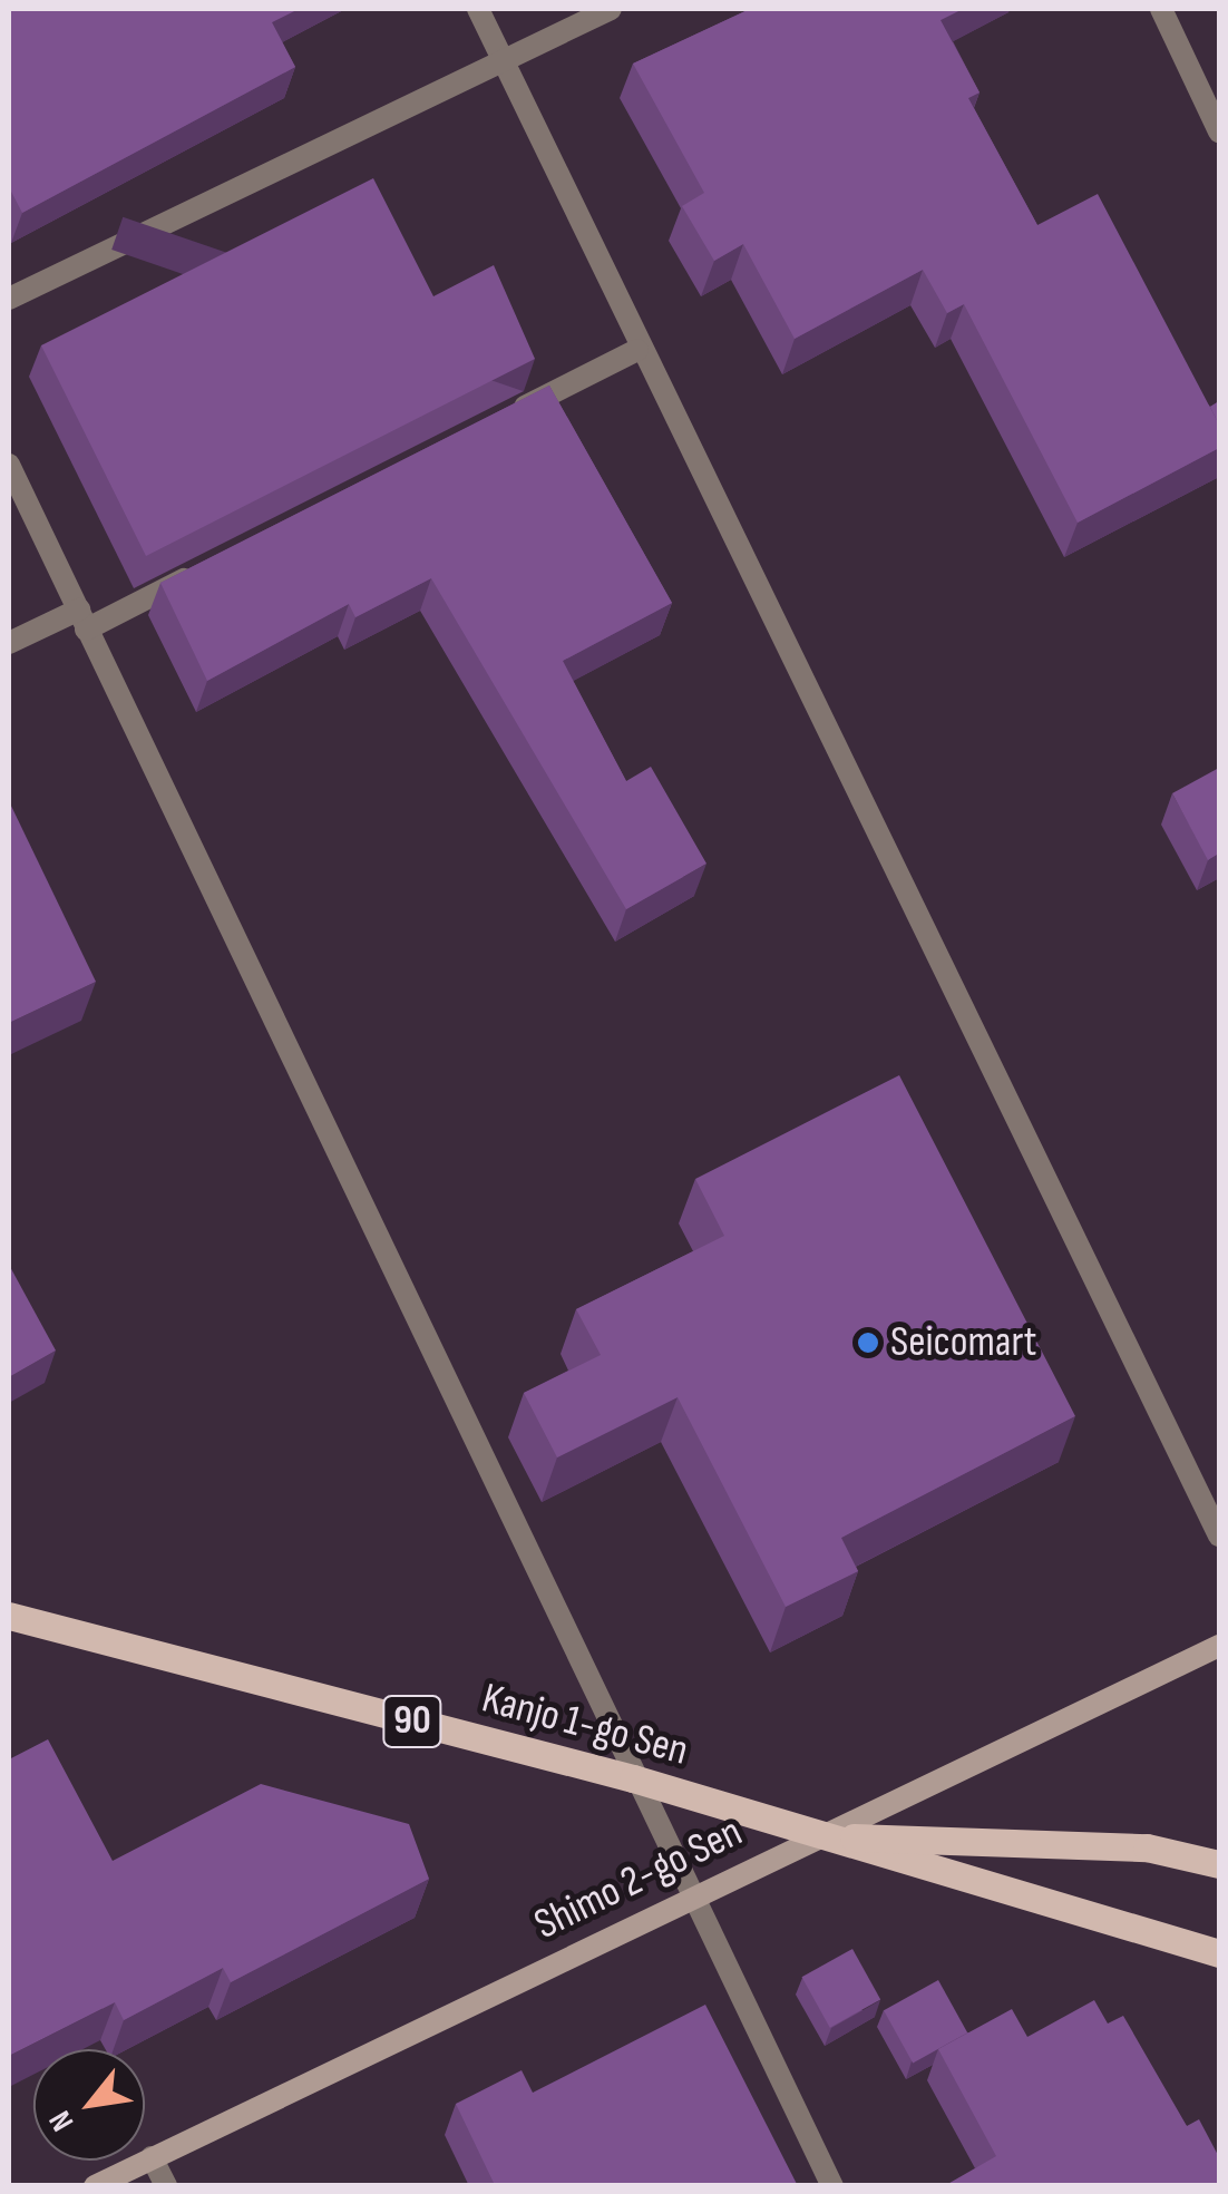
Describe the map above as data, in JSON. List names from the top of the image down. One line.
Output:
{"streets":{"main road":["90","Kanjo 1-go Sen"],"street":["Shimo 2-go Sen"]},"crossings":[["Kanjo 1-go Sen","Shimo 2-go Sen"]],"places":["Seicomart"],"north":"bottom left"}
